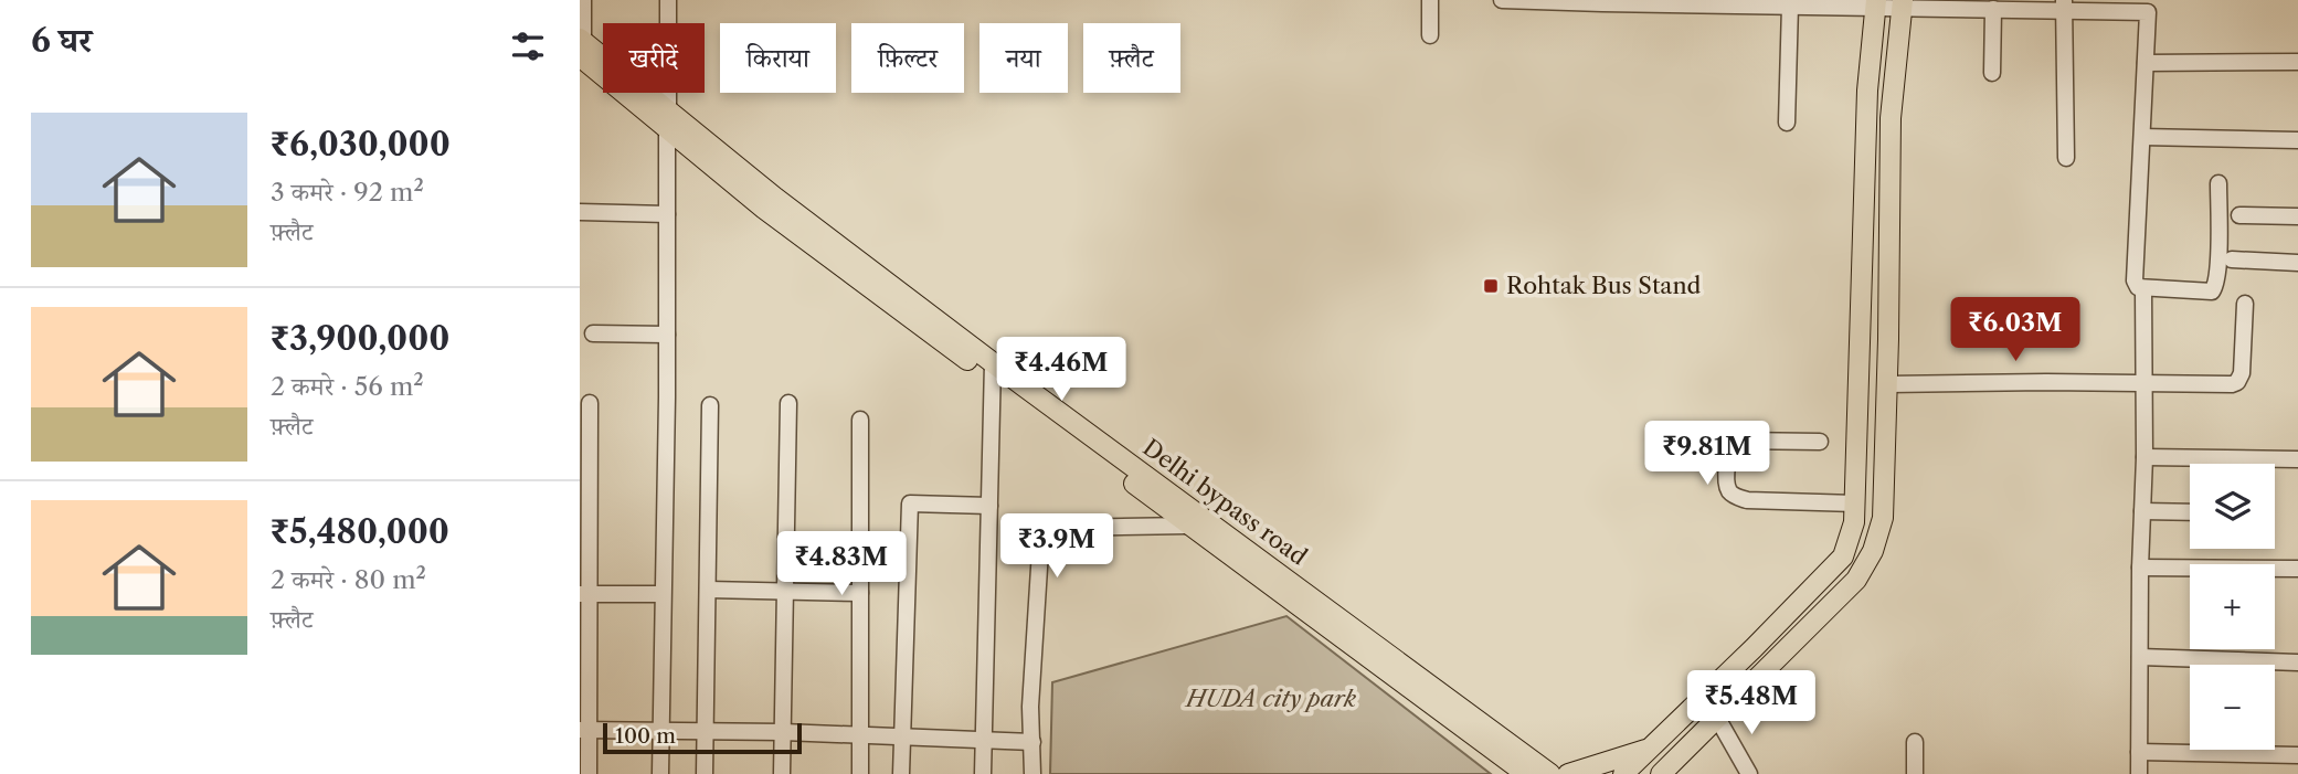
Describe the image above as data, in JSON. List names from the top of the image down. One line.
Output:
{"streets":{"main road":["Delhi bypass road"]},"parks":["HUDA city park"],"places":{"transit":["Rohtak Bus Stand"]},"scale_bar":"100 m","page":{"heading":"6 घर","chip":["खरीदें","किराया","फ़िल्टर","नया","फ़्लैट"],"list":[{"name":"₹6,030,000","note":"3 कमरे · 92 m² · फ़्लैट"},{"name":"₹3,900,000","note":"2 कमरे · 56 m² · फ़्लैट"},{"name":"₹5,480,000","note":"2 कमरे · 80 m² · फ़्लैट"}],"price":["₹6.03M","₹4.46M","₹9.81M","₹3.9M","₹4.83M","₹5.48M"],"map_buttons":["+","−"],"scale":"100 m"}}
